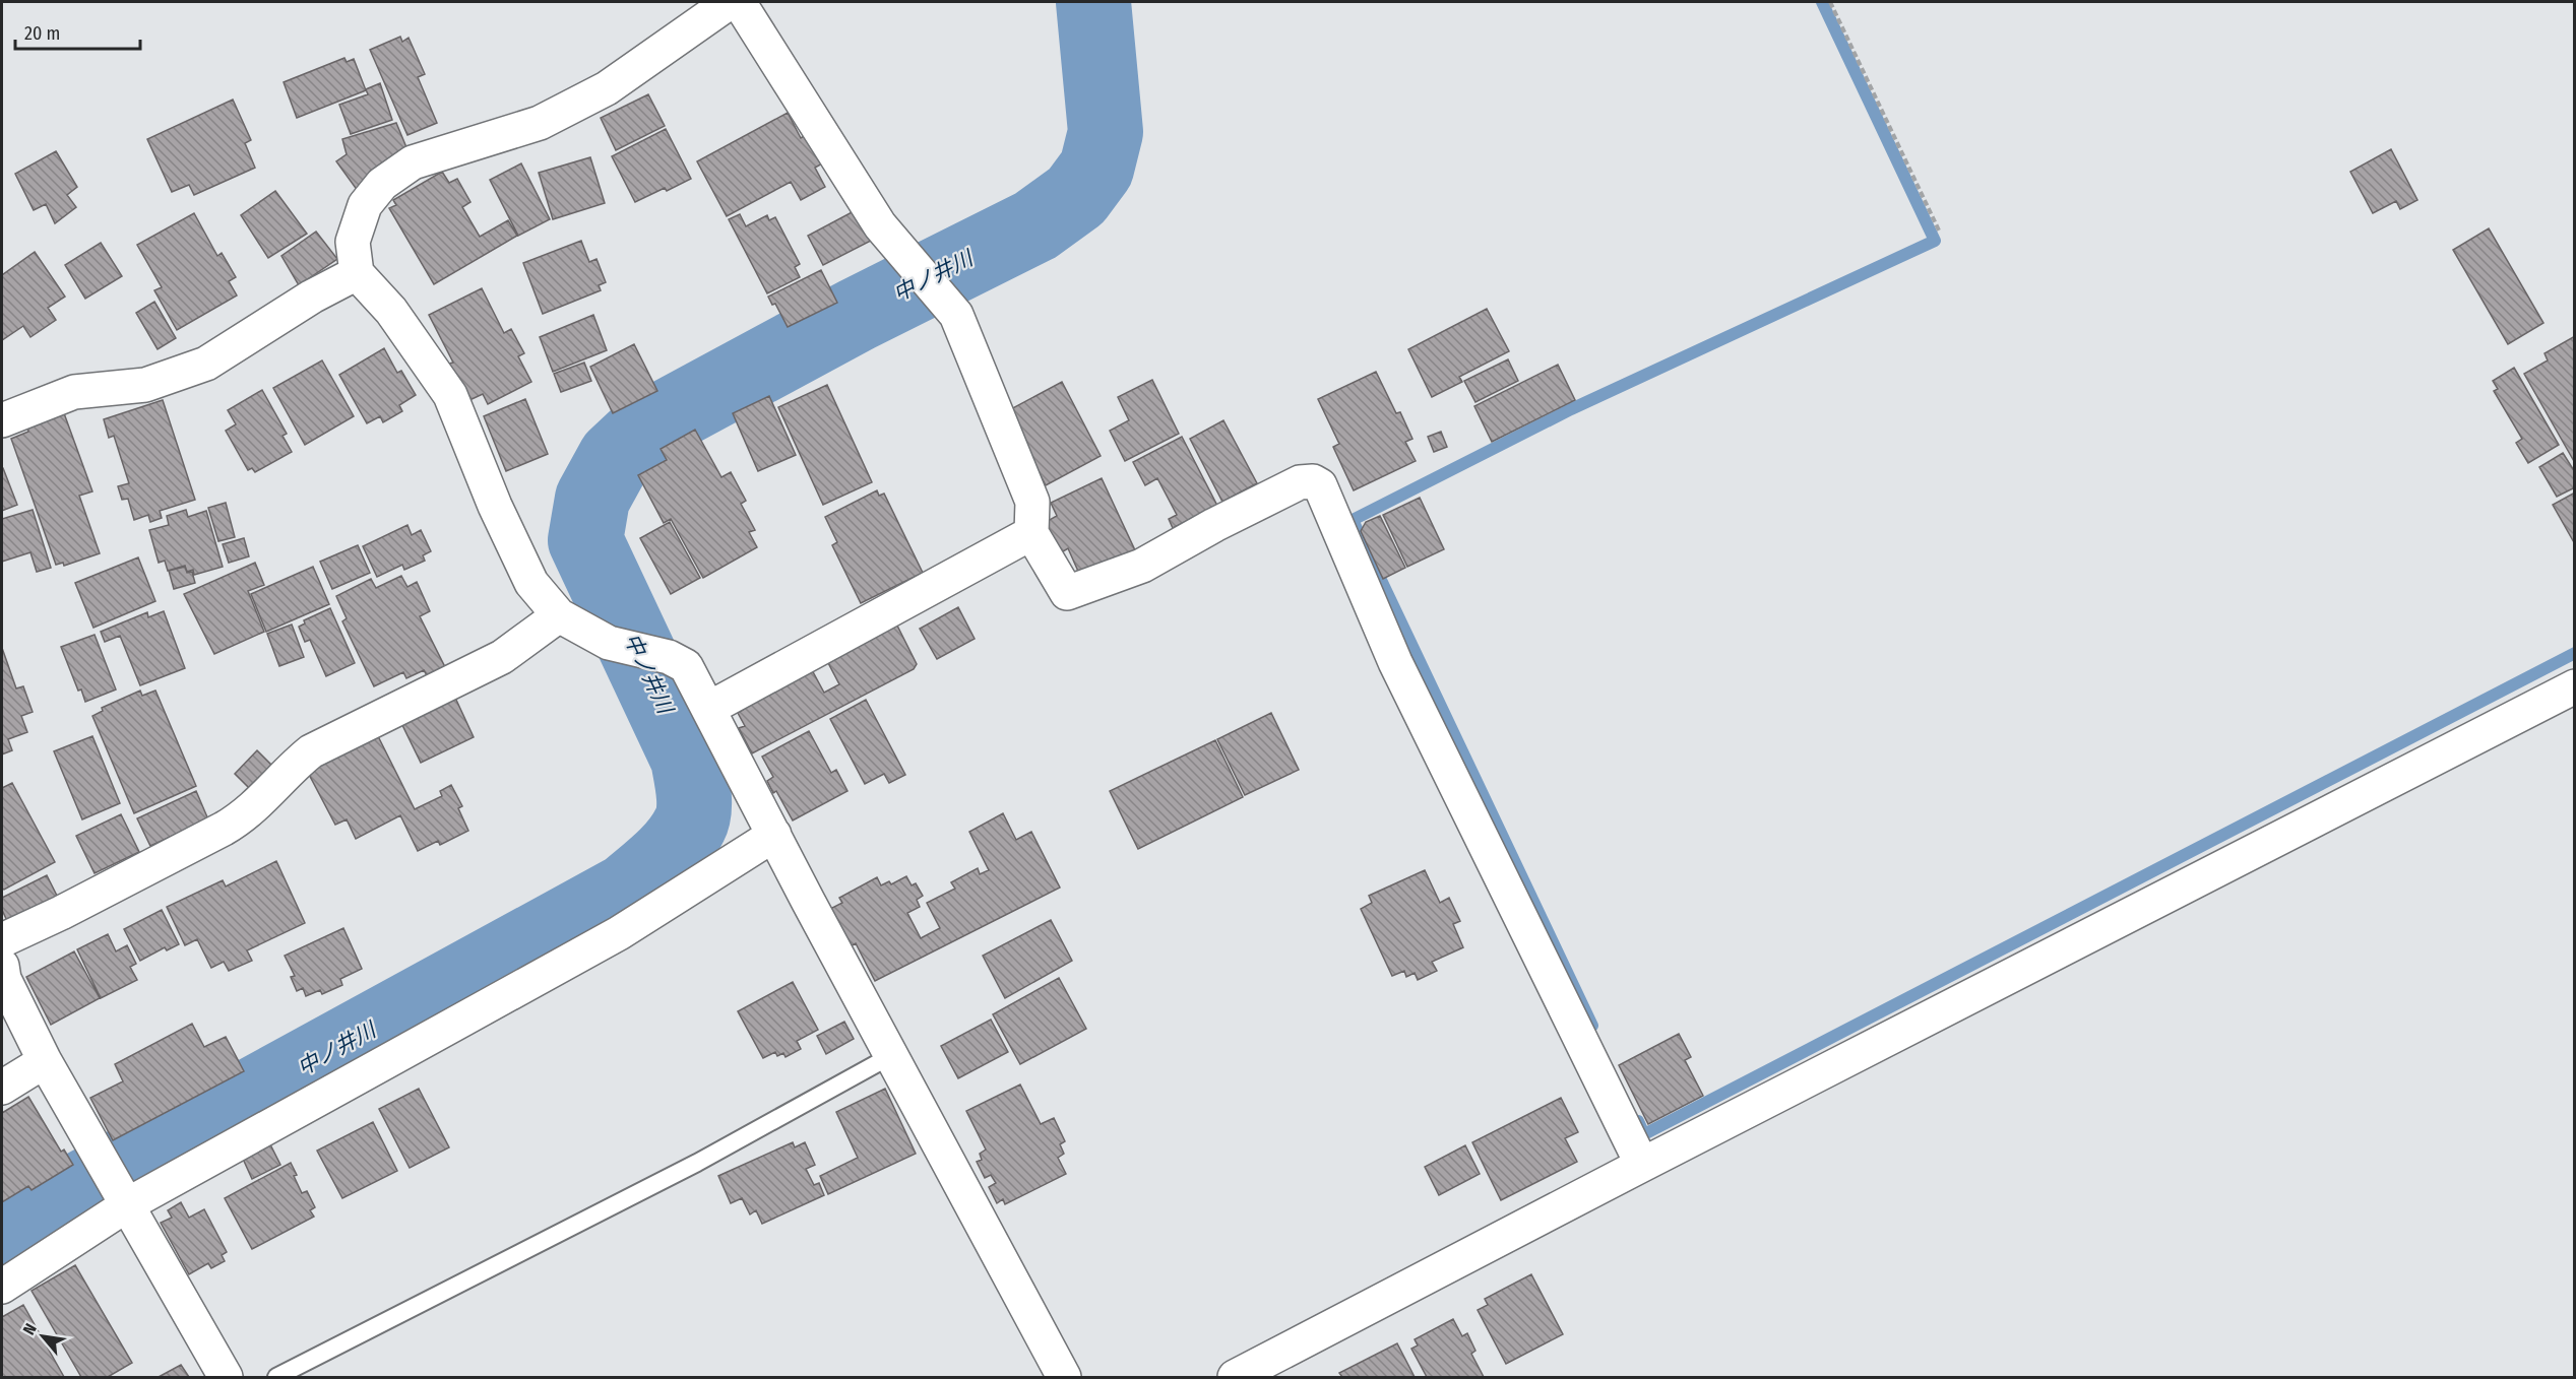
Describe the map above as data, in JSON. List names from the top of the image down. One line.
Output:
{"water":["中ノ井川"],"scale_bar":"20 m","north":"top left"}
